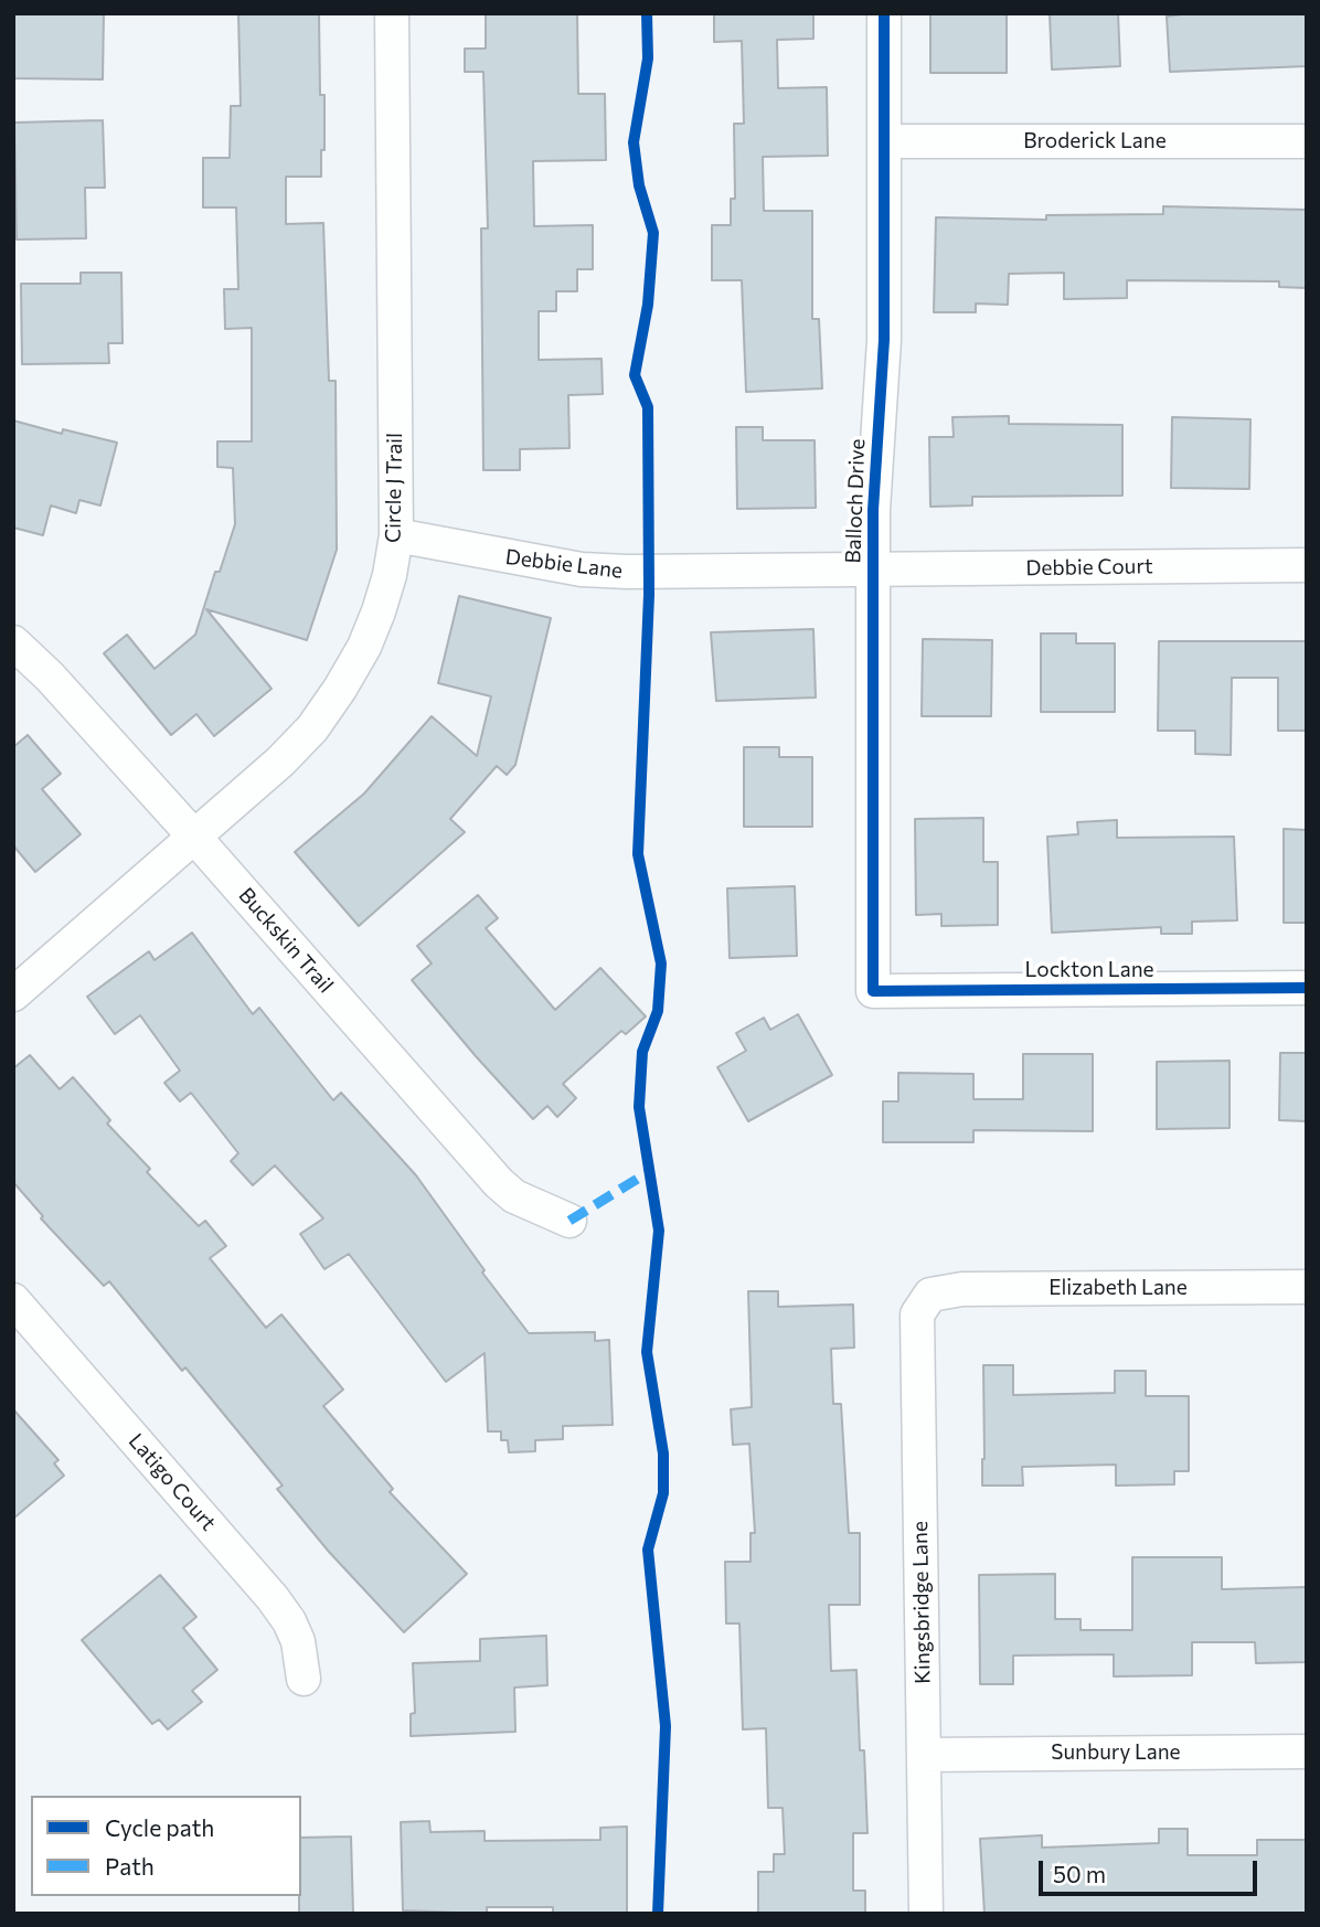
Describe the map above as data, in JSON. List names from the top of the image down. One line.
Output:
{"streets":{"street":["Broderick Lane","Circle J Trail","Balloch Drive","Debbie Lane","Debbie Court","Buckskin Trail","Lockton Lane","Elizabeth Lane","Latigo Court","Kingsbridge Lane","Sunbury Lane"]},"crossings":[["Broderick Lane","Balloch Drive"],["Circle J Trail","Debbie Lane"],["Circle J Trail","Buckskin Trail"],["Balloch Drive","Debbie Lane"],["Balloch Drive","Debbie Court"],["Balloch Drive","Lockton Lane"],["Debbie Lane","Debbie Court"],["Elizabeth Lane","Kingsbridge Lane"],["Kingsbridge Lane","Sunbury Lane"]],"legend":["Cycle path","Path"],"scale_bar":"50 m"}
